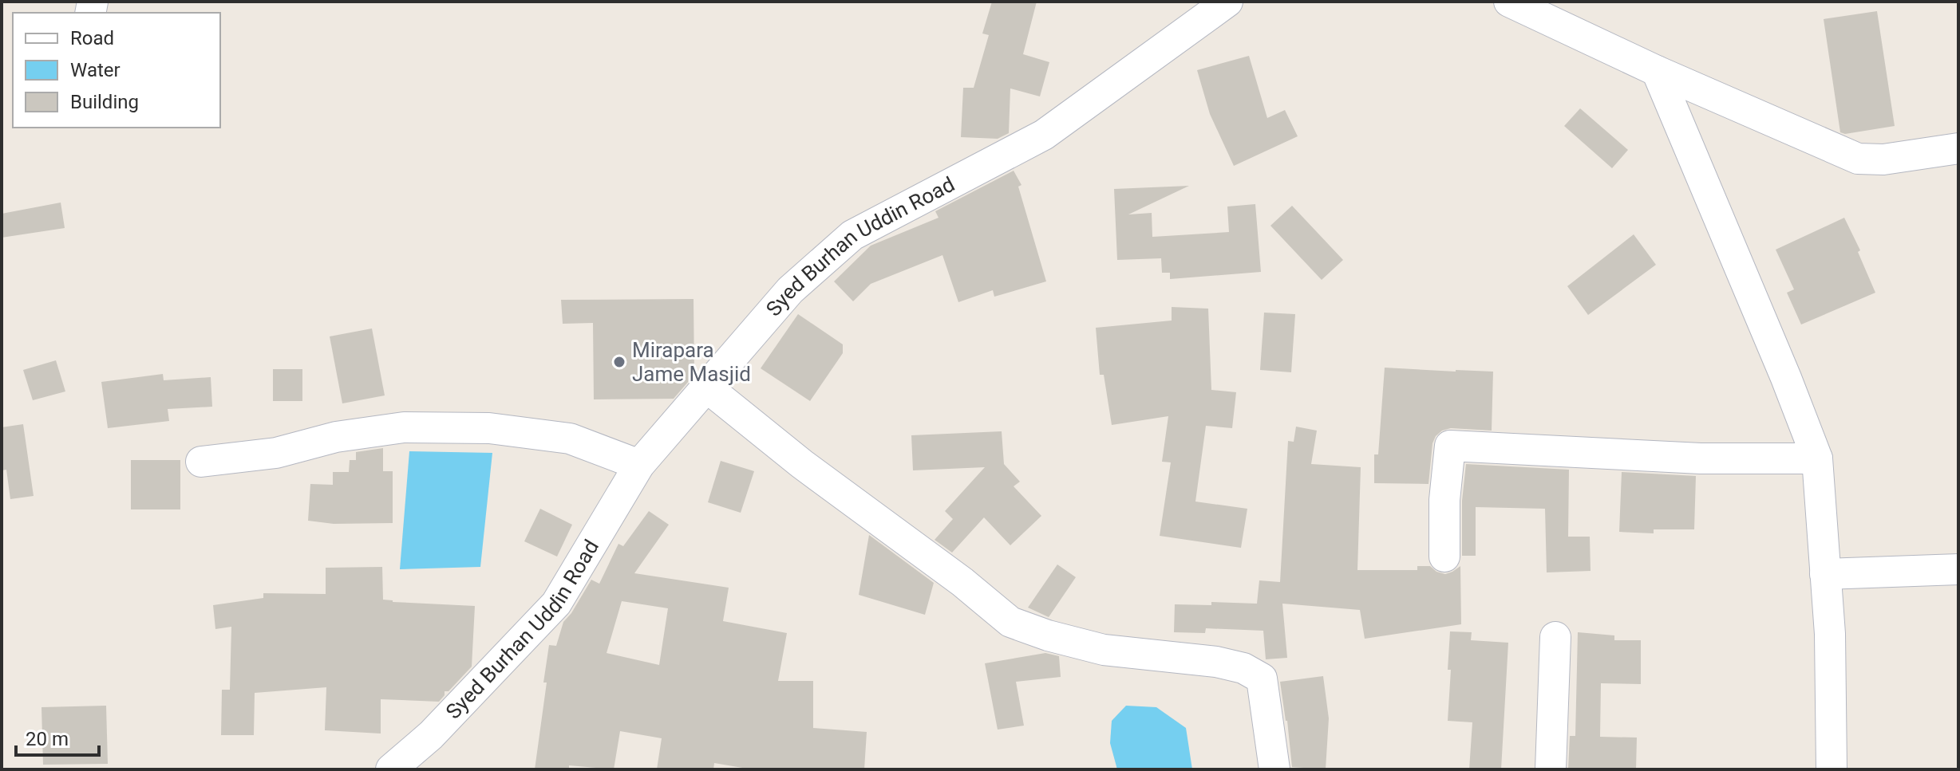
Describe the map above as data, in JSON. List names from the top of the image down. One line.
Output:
{"streets":{"street":["Syed Burhan Uddin Road"]},"places":["Mirapara Jame Masjid"],"legend":["Road","Water","Building"],"scale_bar":"20 m"}
